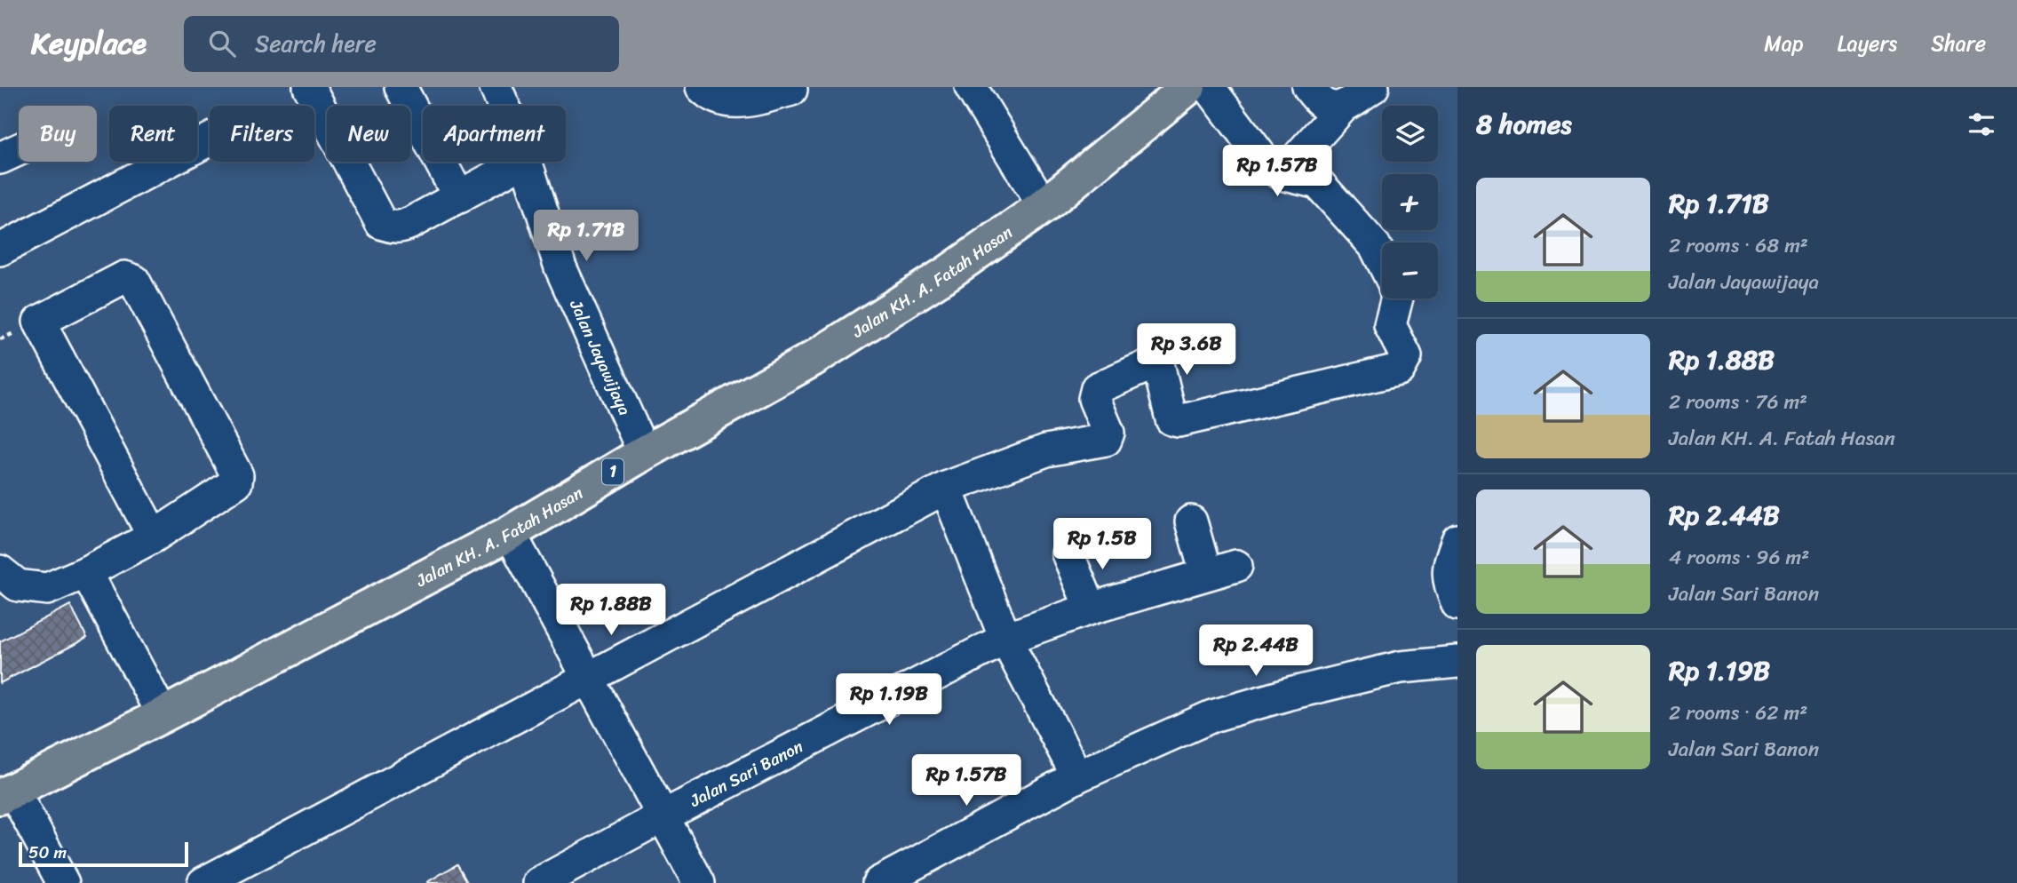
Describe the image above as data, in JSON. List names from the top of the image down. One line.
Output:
{"streets":{"highway":["Jalan KH. A. Fatah Hasan","1"],"street":["Jalan Jayawijaya","Jalan Sari Banon"]},"crossings":[["Jalan KH. A. Fatah Hasan","Jalan Jayawijaya"]],"scale_bar":"50 m","page":{"header":"Keyplace","search":"Search here","nav":["Map","Layers","Share"],"heading":"8 homes","map_buttons":["+","−"],"chip":["Buy","Rent","Filters","New","Apartment"],"price":["Rp 1.57B","Rp 1.71B","Rp 3.6B","Rp 1.5B","Rp 1.88B","Rp 2.44B","Rp 1.19B","Rp 1.57B"],"list":[{"name":"Rp 1.71B","note":"2 rooms · 68 m² · Jalan Jayawijaya"},{"name":"Rp 1.88B","note":"2 rooms · 76 m² · Jalan KH. A. Fatah Hasan"},{"name":"Rp 2.44B","note":"4 rooms · 96 m² · Jalan Sari Banon"},{"name":"Rp 1.19B","note":"2 rooms · 62 m² · Jalan Sari Banon"}],"scale":"50 m"}}
